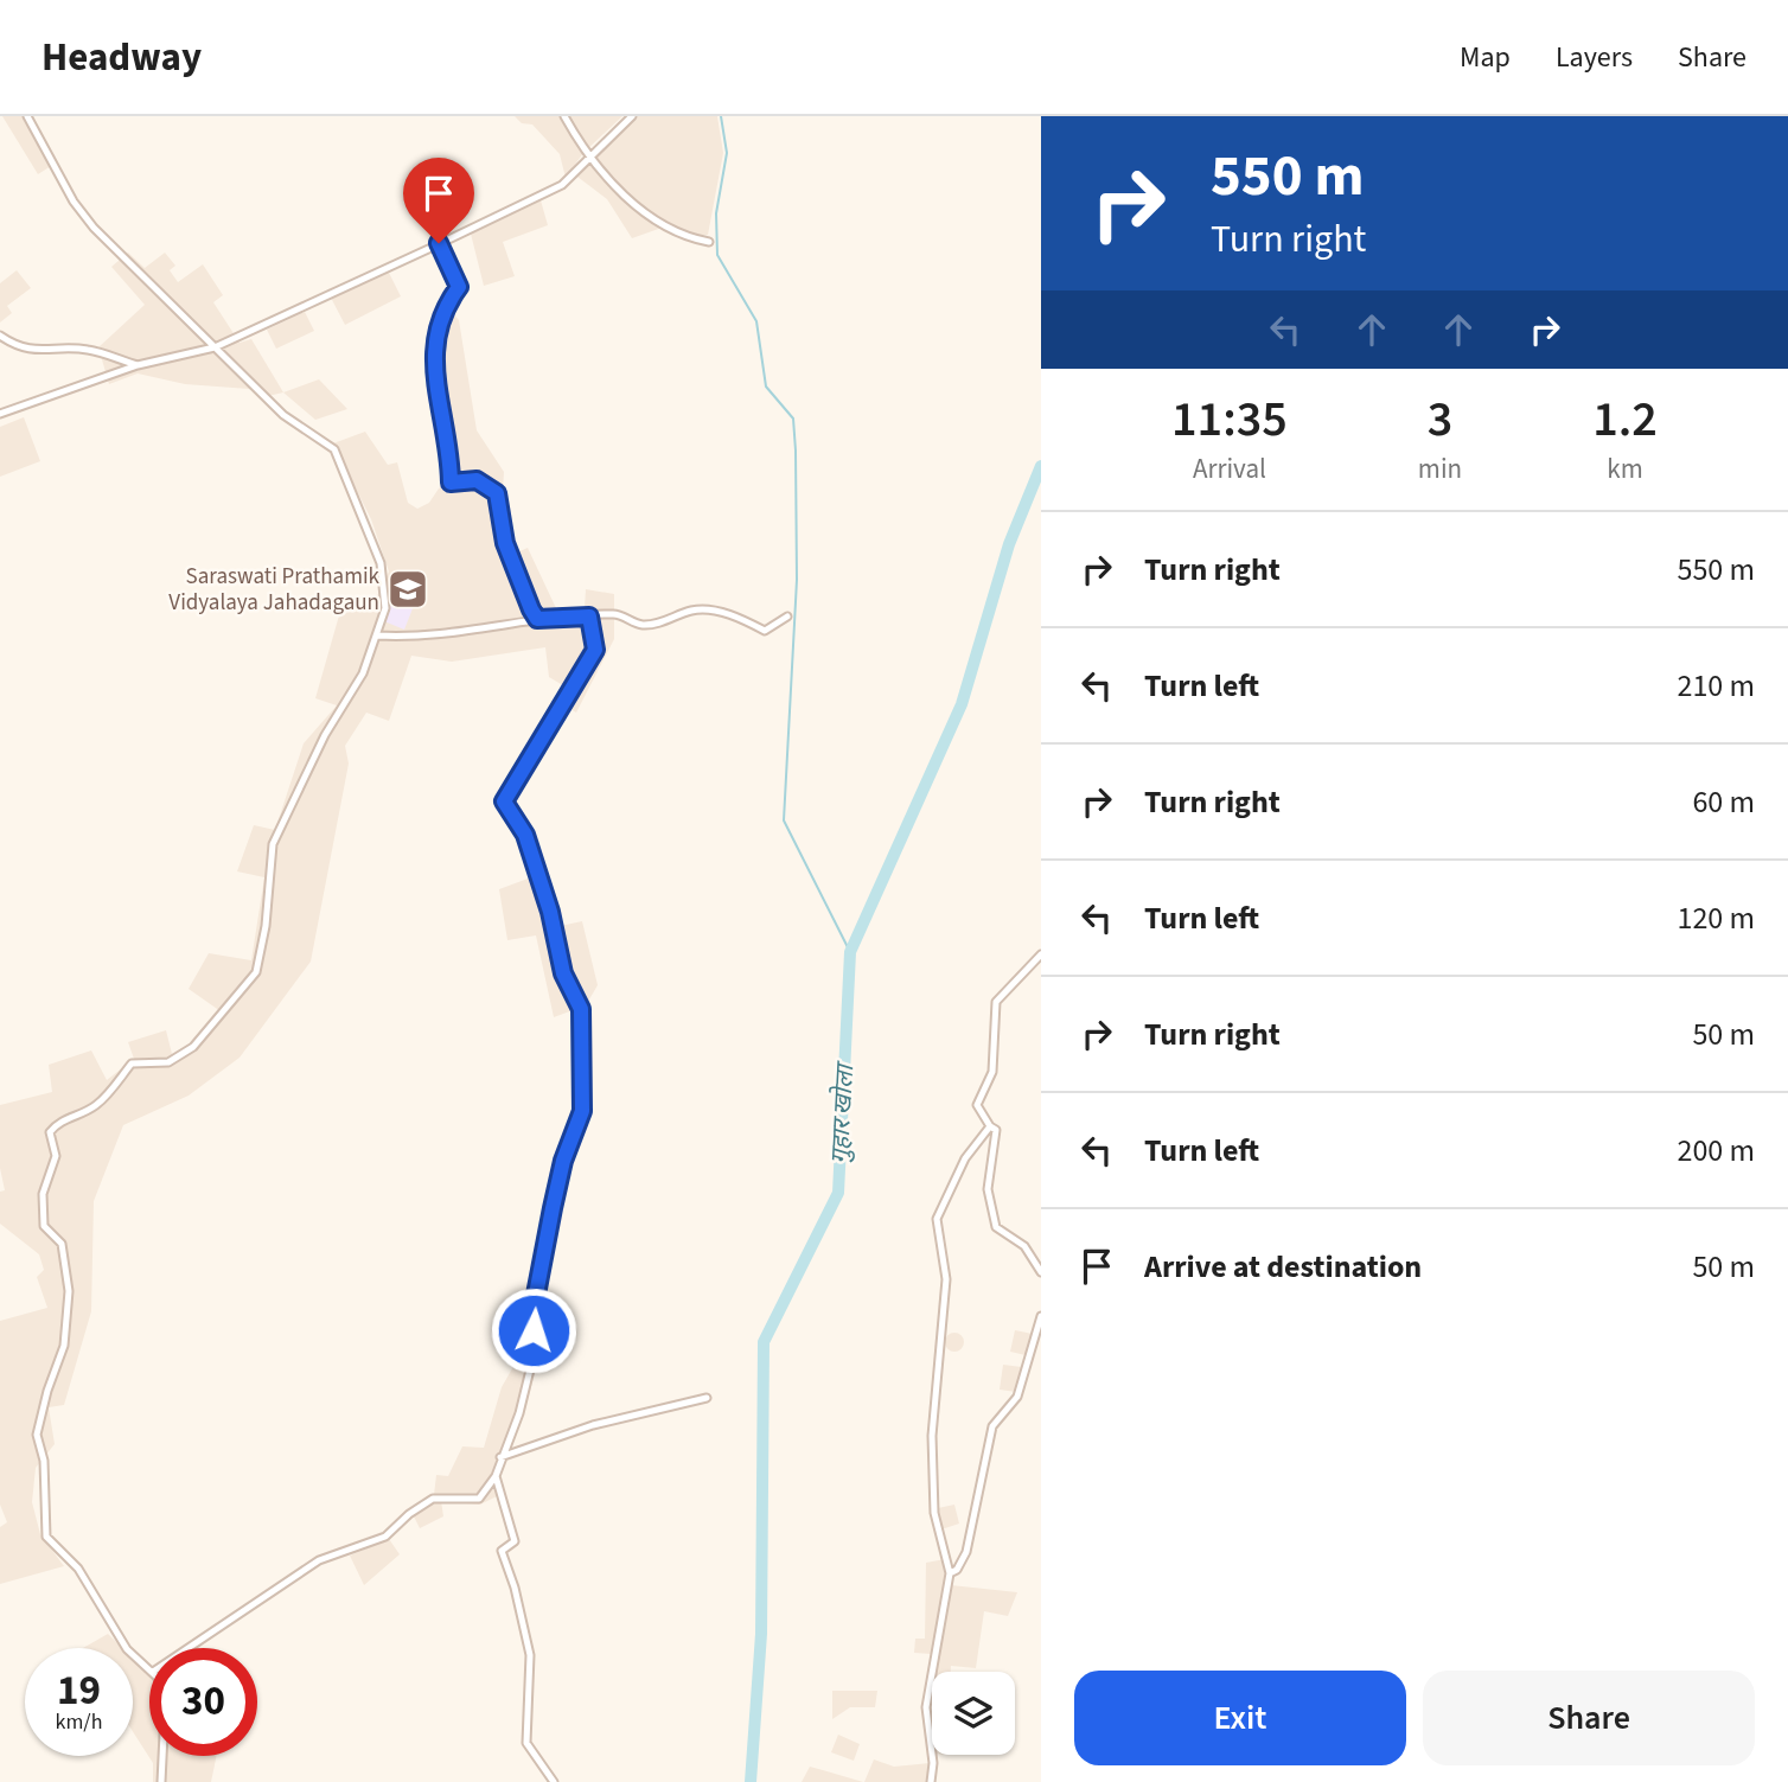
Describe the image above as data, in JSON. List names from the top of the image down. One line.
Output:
{"water":["गुहार खोला"],"places":{"school or university":["Saraswati Prathamik Vidyalaya Jahadagaun"]},"page":{"header":"Headway","nav":["Map","Layers","Share"],"turn":["550 m","Turn right"],"eta":["11:35","Arrival","3","min","1.2","km"],"list":[{"name":"Turn right","value":"550 m"},{"name":"Turn left","value":"210 m"},{"name":"Turn right","value":"60 m"},{"name":"Turn left","value":"120 m"},{"name":"Turn right","value":"50 m"},{"name":"Turn left","value":"200 m"},{"name":"Arrive at destination","value":"50 m"}],"speed":"19 km/h","limit":"30","buttons":["Exit","Share"]}}
